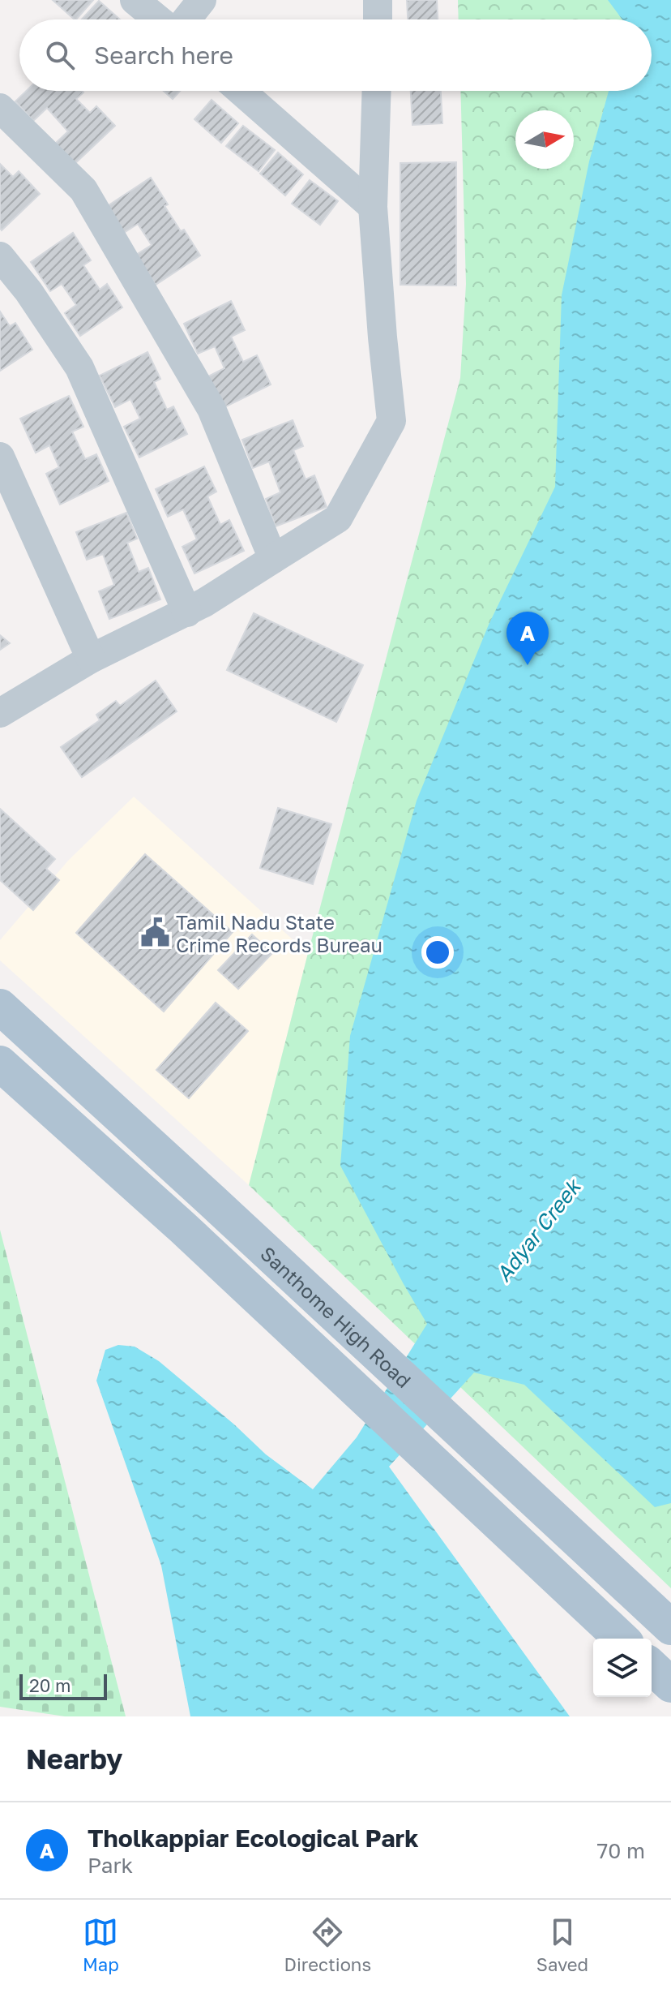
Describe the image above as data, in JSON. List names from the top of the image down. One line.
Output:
{"streets":{"main road":["Santhome High Road"]},"water":["Adyar Creek"],"places":{"public building":["Tamil Nadu State Crime Records Bureau"]},"scale_bar":"20 m","north":"right","page":{"search":"Search here","pins":"A","scale":"20 m","heading":"Nearby","list":[{"mark":"A","name":"Tholkappiar Ecological Park","note":"Park","value":"70 m"}],"nav":["Map","Directions","Saved"]}}
